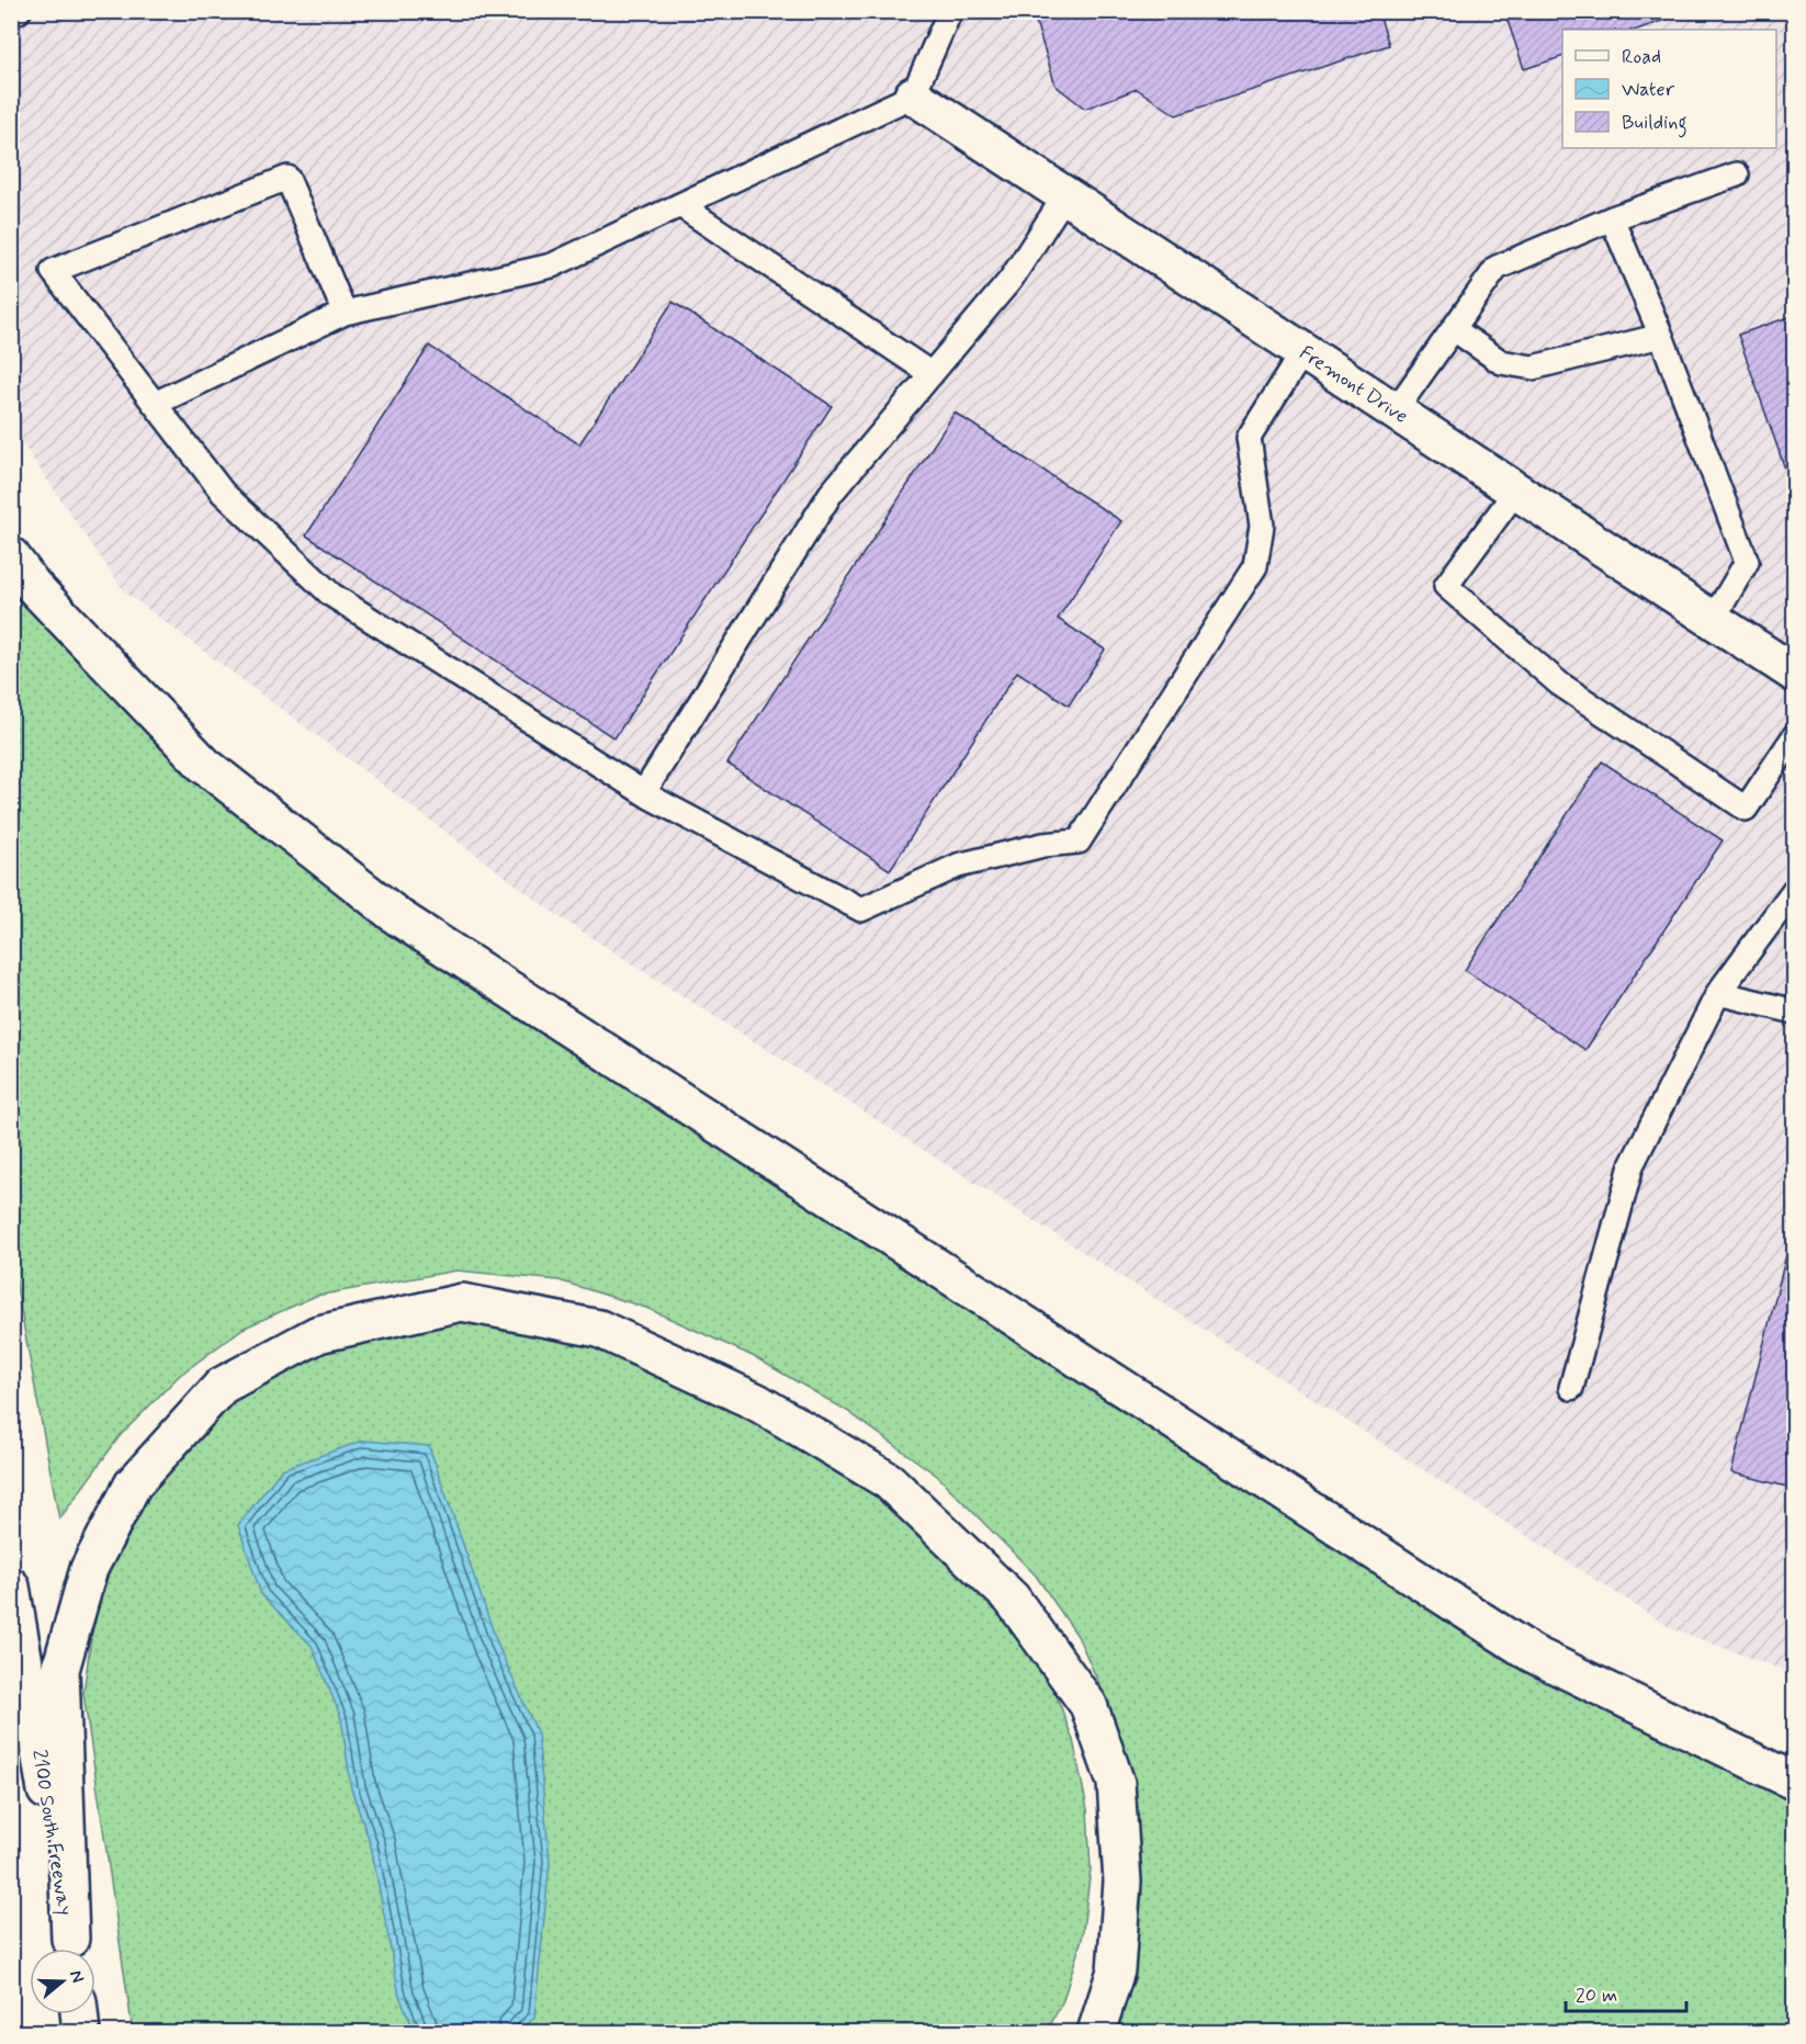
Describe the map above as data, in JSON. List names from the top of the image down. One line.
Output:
{"streets":{"main road":["Fremont Drive","2100 South Freeway"]},"legend":["Road","Water","Building"],"scale_bar":"20 m","north":"right"}
